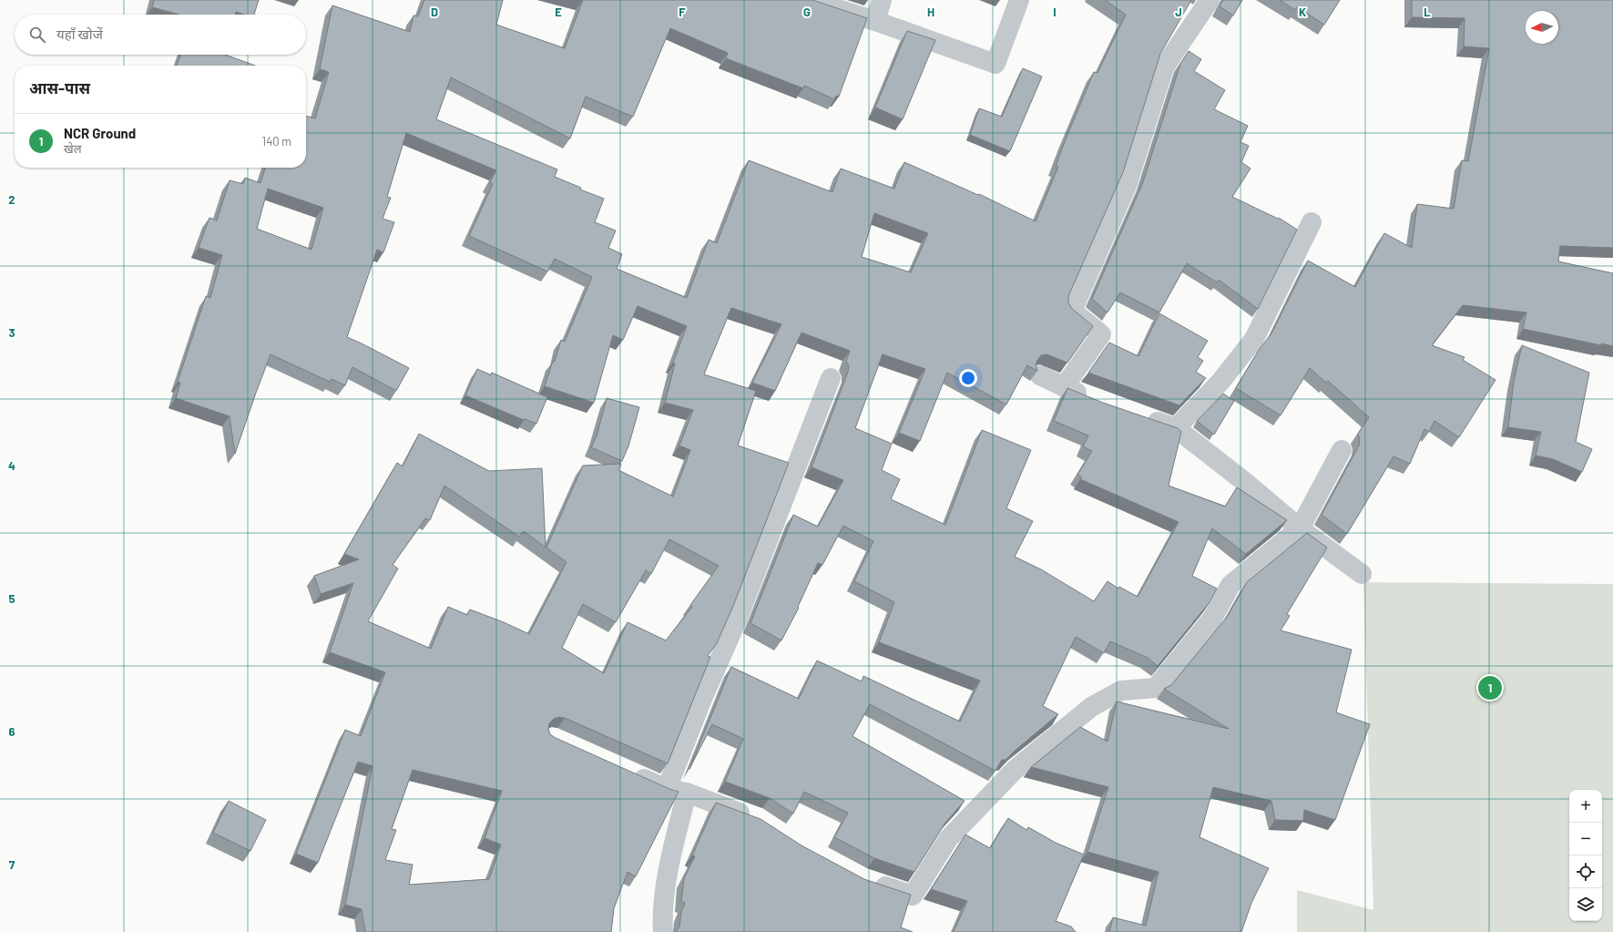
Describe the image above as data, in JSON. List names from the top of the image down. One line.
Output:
{"north":"left","page":{"search":"यहाँ खोजें","heading":"आस-पास","list":[{"mark":"1","name":"NCR Ground","note":"खेल","value":"140 m"}],"pins":"1","map_buttons":["+","−"]},"grid":{"columns":["D","E","F","G","H","I","J","K","L"],"rows":["2","3","4","5","6","7"]}}
